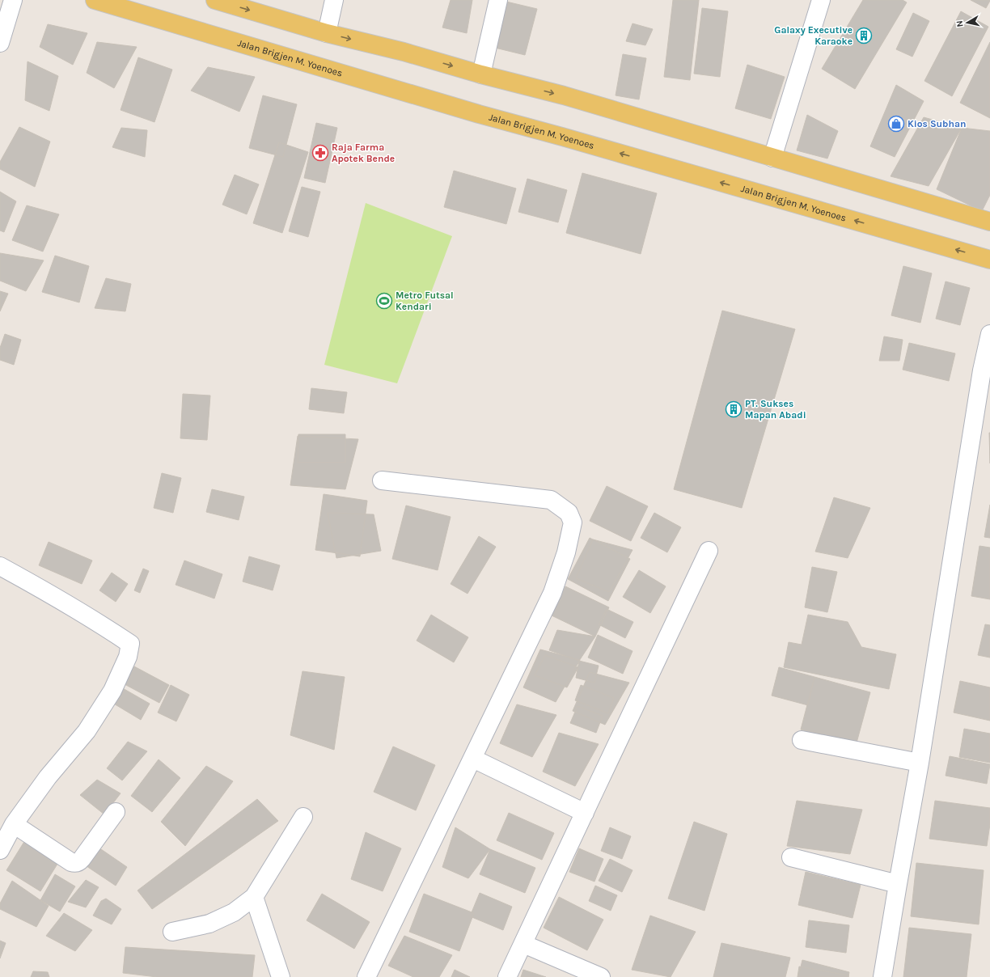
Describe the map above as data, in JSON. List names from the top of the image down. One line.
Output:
{"streets":{"main road":["Jalan Brigjen M. Yoenoes"]},"places":{"building":["Galaxy Executive Karaoke","PT. Sukses Mapan Abadi"],"shop":["Kios Subhan"],"pharmacy":["Raja Farma Apotek Bende"],"sports":["Metro Futsal Kendari"]},"north":"left"}
